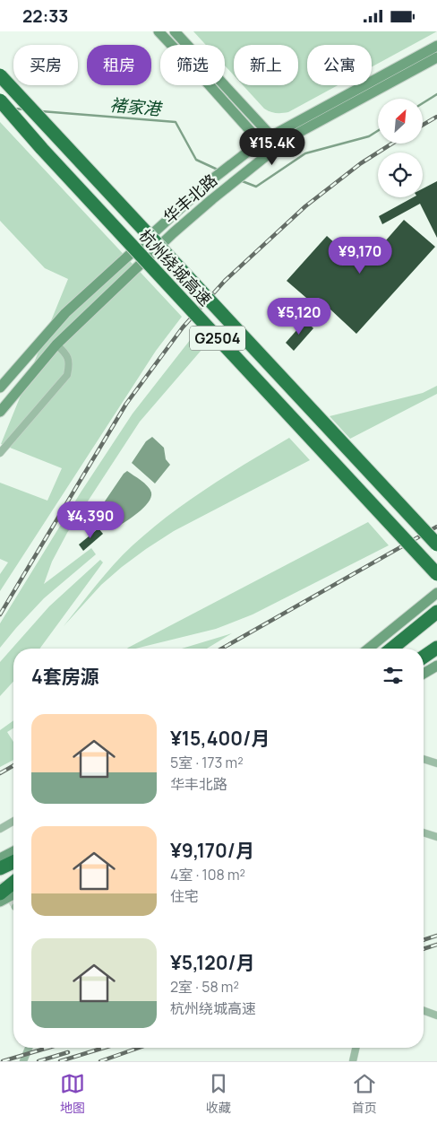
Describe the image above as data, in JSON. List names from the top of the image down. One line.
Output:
{"streets":{"highway":["杭州绕城高速","G2504"],"main road":["华丰北路"]},"water":["褚家港"],"north":"top right","page":{"status":"22:33","chip":["买房","租房","筛选","新上","公寓"],"price":["¥15.4K","¥9,170","¥5,120","¥4,390"],"heading":"4套房源","list":[{"name":"¥15,400/月","note":"5室 · 173 m² · 华丰北路"},{"name":"¥9,170/月","note":"4室 · 108 m² · 住宅"},{"name":"¥5,120/月","note":"2室 · 58 m² · 杭州绕城高速"}],"tabs":["地图","收藏","首页"]}}
